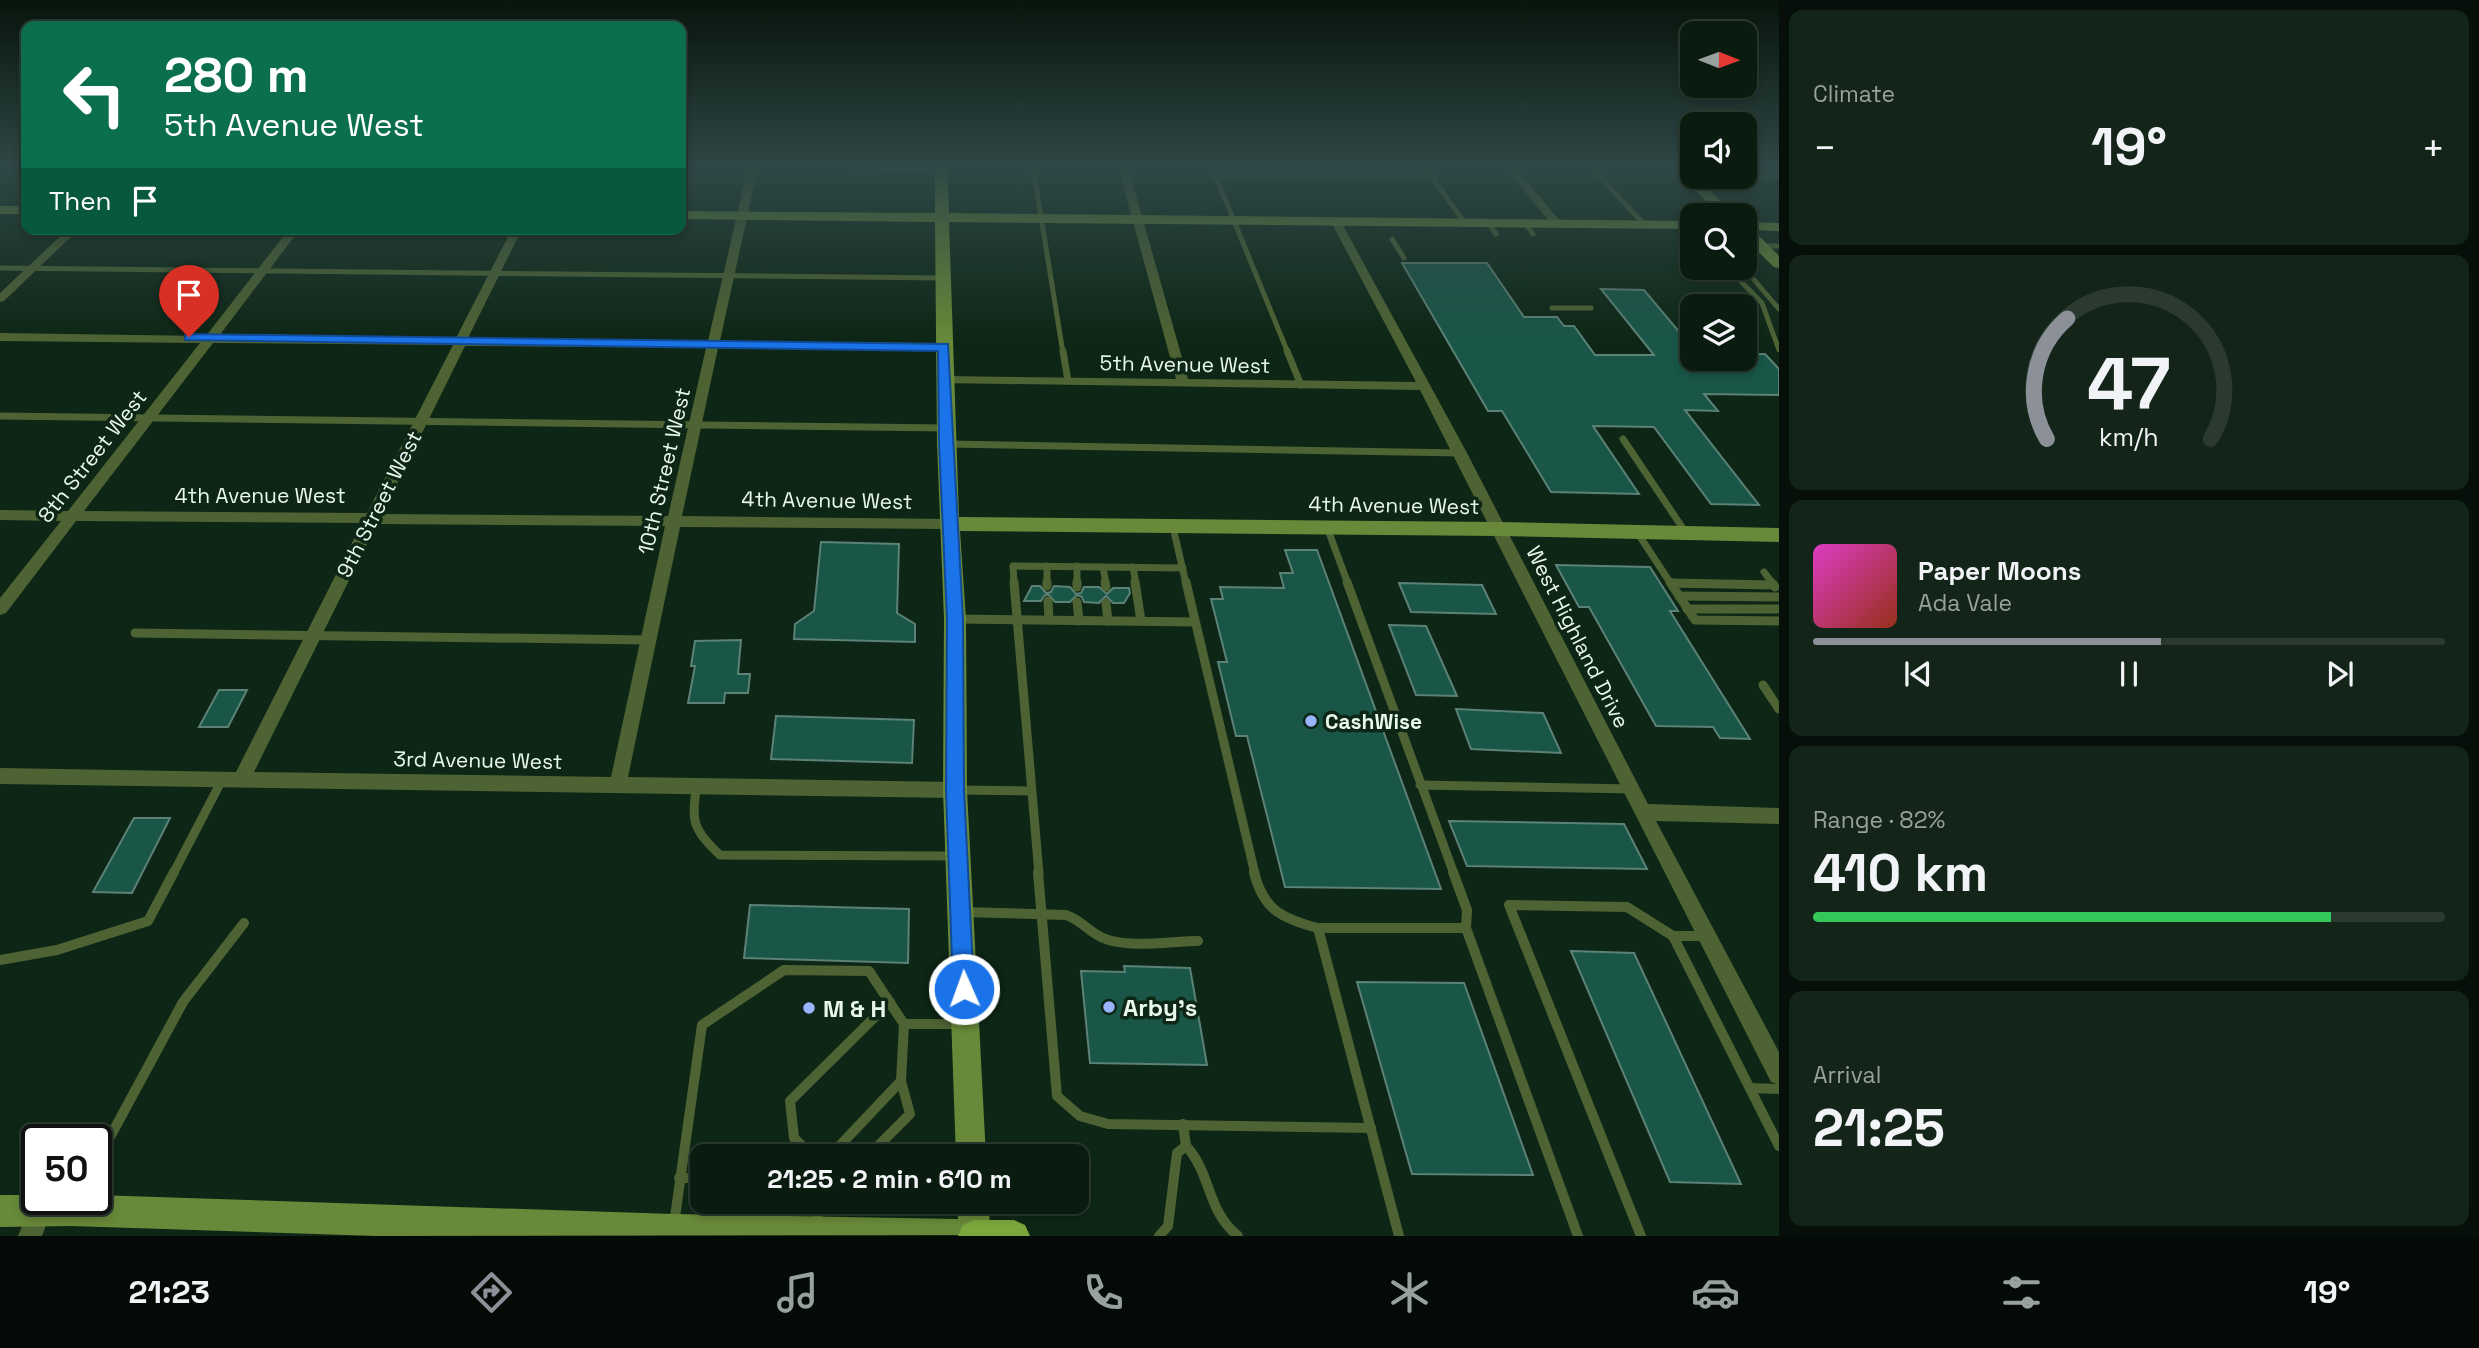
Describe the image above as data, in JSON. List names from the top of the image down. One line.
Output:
{"streets":{"street":["5th Avenue West","8th Street West","10th Street West","4th Avenue West","9th Street West","West Highland Drive","3rd Avenue West"]},"crossings":[["5th Avenue West","West Highland Drive"],["8th Street West","4th Avenue West"],["10th Street West","4th Avenue West"],["10th Street West","3rd Avenue West"],["4th Avenue West","9th Street West"],["4th Avenue West","West Highland Drive"],["9th Street West","3rd Avenue West"]],"places":["CashWise","Arby's","M & H"],"north":"right","page":{"tile":["Climate",["Range · 82%","410 km"],["Arrival","21:25"]],"turn":["280 m","5th Avenue West"],"heat":["−","19°","+"],"then":"Then","song":["Paper Moons","Ada Vale"],"limit":"50","trip":"21:25 · 2 min · 610 m","tabs":["21:23","19°"],"gauge":["47","km/h"]}}
